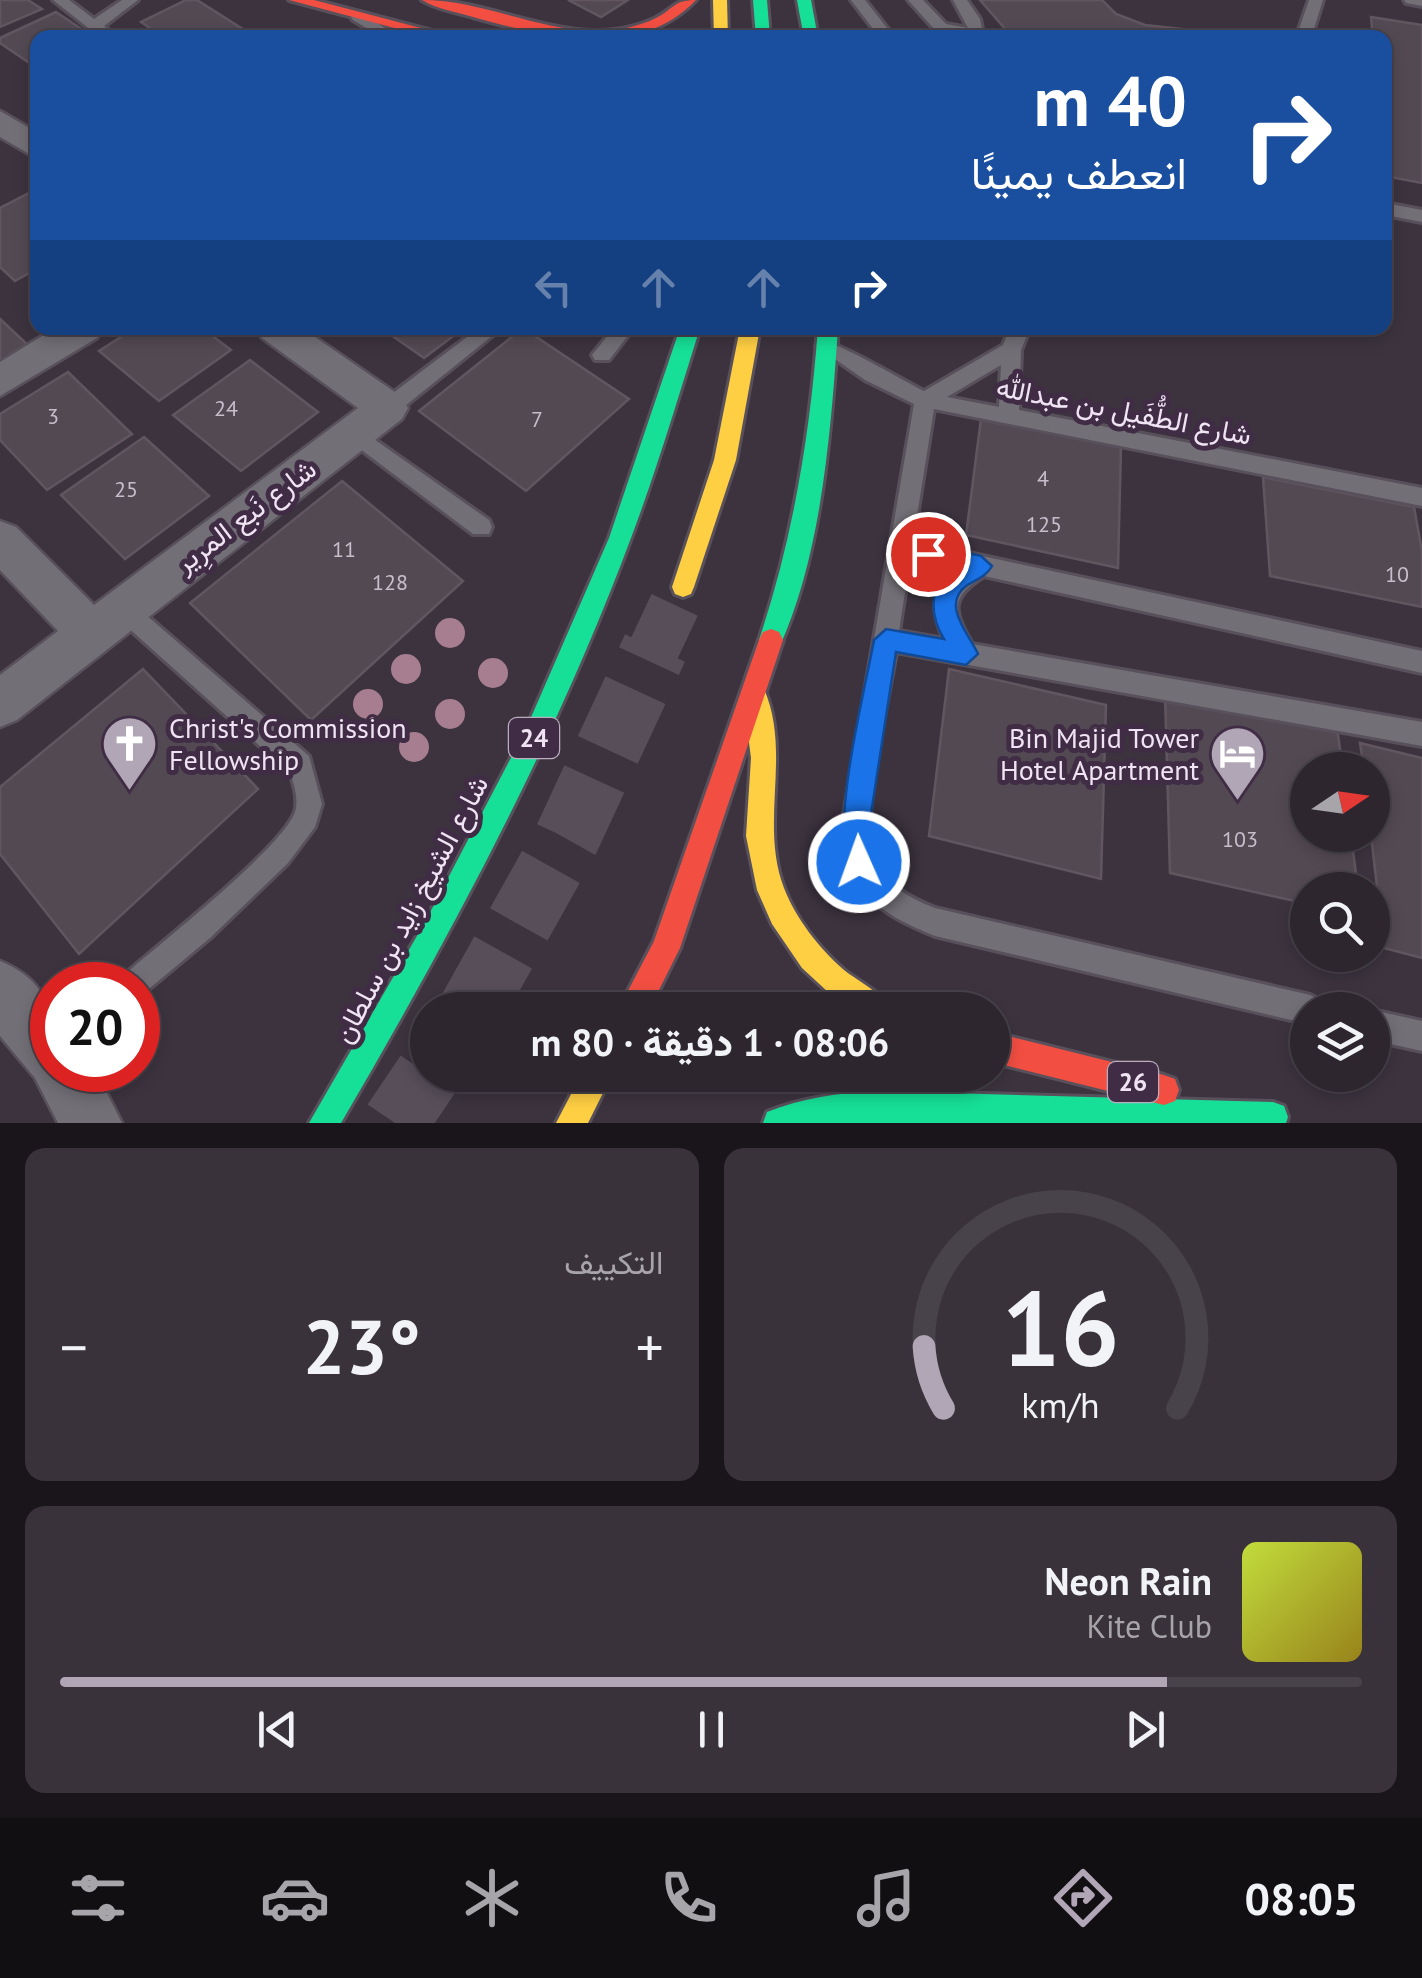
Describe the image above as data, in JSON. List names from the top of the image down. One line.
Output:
{"streets":{"main road":["24","شارع الشيخ زايد بن سلطان","26"],"street":["شارع نَبع المرِير"],"lane":["شارع الطُّفَيل بن عبدالله"]},"places":{"church":["Christ's Commission Fellowship"],"hotel":["Bin Majid Tower Hotel Apartment"]},"house_numbers":["24","3","7","4","25","125","11","10","128","103"],"north":"right","page":{"turn":["40 m","انعطف يمينًا"],"limit":"20","trip":"08:06 · 1 دقيقة · 80 m","tile":"التكييف","heat":["−","23°","+"],"song":["Neon Rain","Kite Club"],"tabs":"08:05","gauge":["16","km/h"]}}
